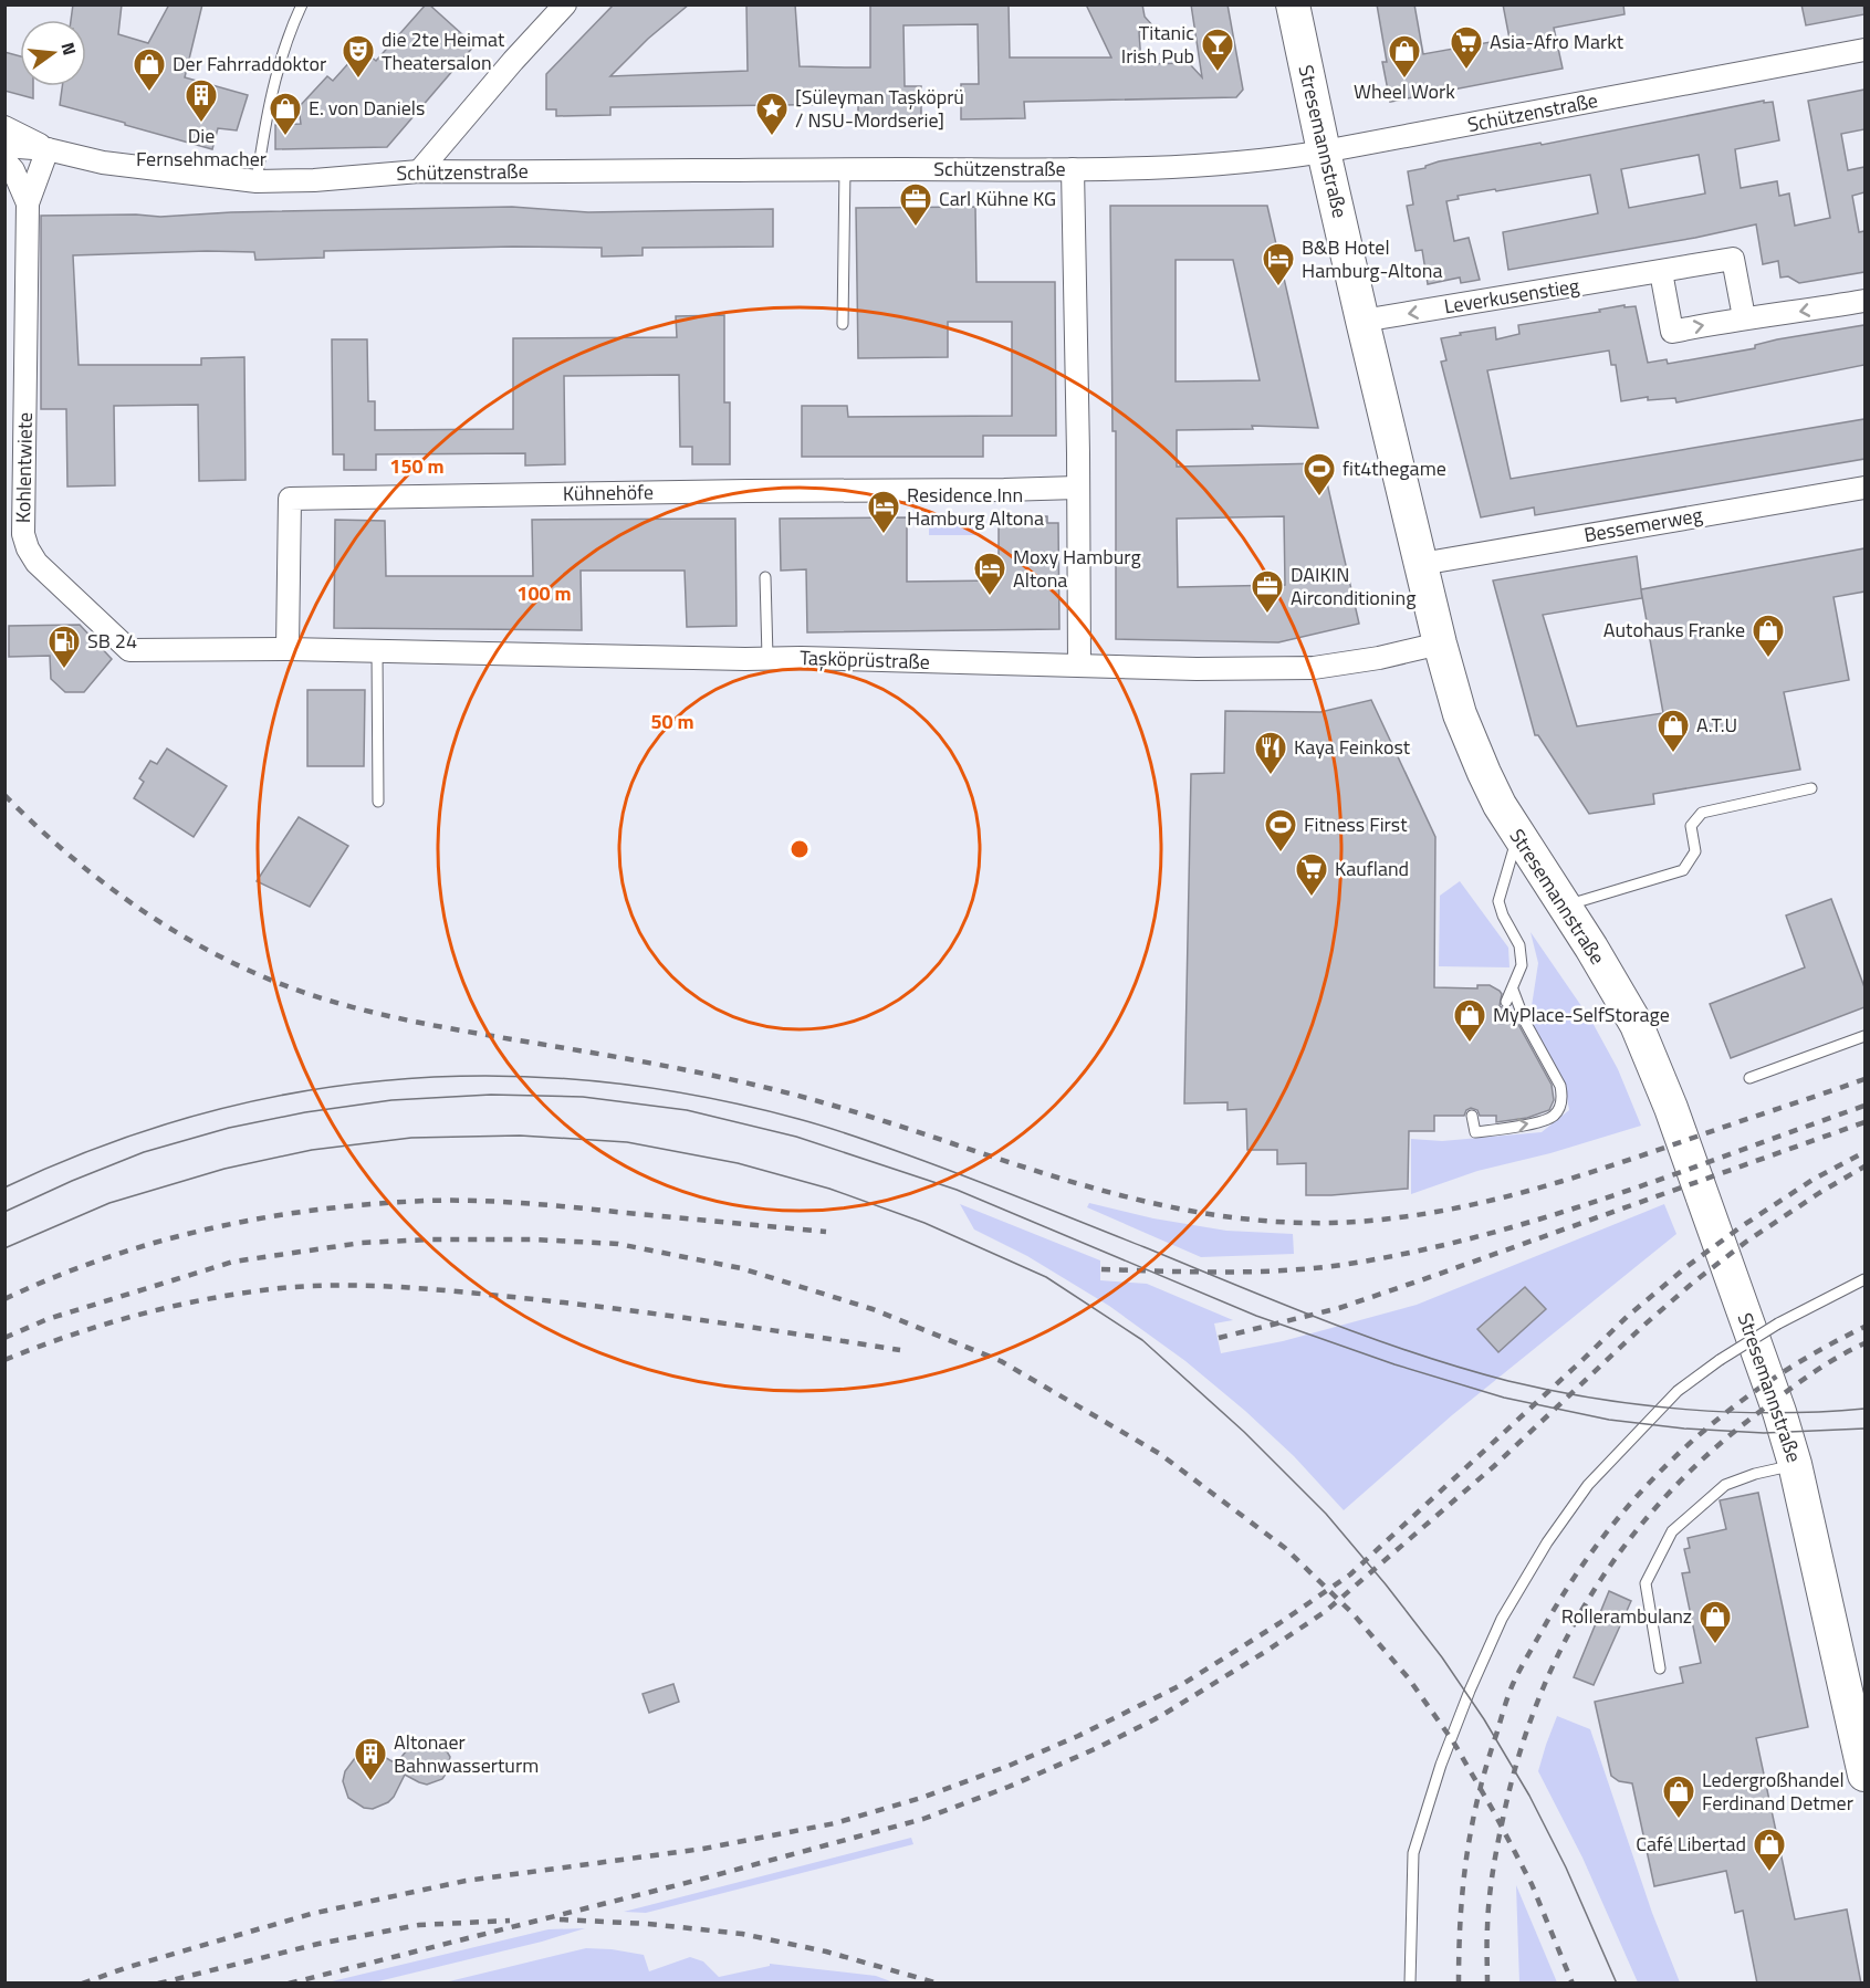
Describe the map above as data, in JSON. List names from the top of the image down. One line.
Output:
{"streets":{"main road":["Stresemannstraße"],"street":["Schützenstraße","Leverkusenstieg","Kohlentwiete","Kühnehöfe","Bessemerweg","Taşköprüstraße"]},"crossings":[["Schützenstraße","Stresemannstraße"],["Schützenstraße","Kohlentwiete"],["Stresemannstraße","Leverkusenstieg"],["Stresemannstraße","Bessemerweg"],["Stresemannstraße","Taşköprüstraße"],["Kohlentwiete","Kühnehöfe"],["Kohlentwiete","Taşköprüstraße"],["Kühnehöfe","Taşköprüstraße"]],"one_way":["Leverkusenstieg"],"places":{"supermarket":["Asia-Afro Markt","Kaufland"],"bar":["Titanic Irish Pub"],"theatre":["die 2te Heimat Theatersalon"],"shop":["Wheel Work","Der Fahrraddoktor","E. von Daniels","Autohaus Franke","A.T.U","MyPlace-SelfStorage","Rollerambulanz","Ledergroßhandel Ferdinand Detmer","Café Libertad"],"building":["Die Fernsehmacher","Altonaer Bahnwasserturm"],"place":["[Süleyman Taşköprü / NSU-Mordserie]"],"office":["Carl Kühne KG","DAIKIN Airconditioning"],"hotel":["B&B Hotel Hamburg-Altona","Residence Inn Hamburg Altona","Moxy Hamburg Altona"],"sports":["fit4thegame","Fitness First"],"fuel station":["SB 24"],"restaurant":["Kaya Feinkost"]},"north":"right","rings":["150 m","100 m","50 m"]}
